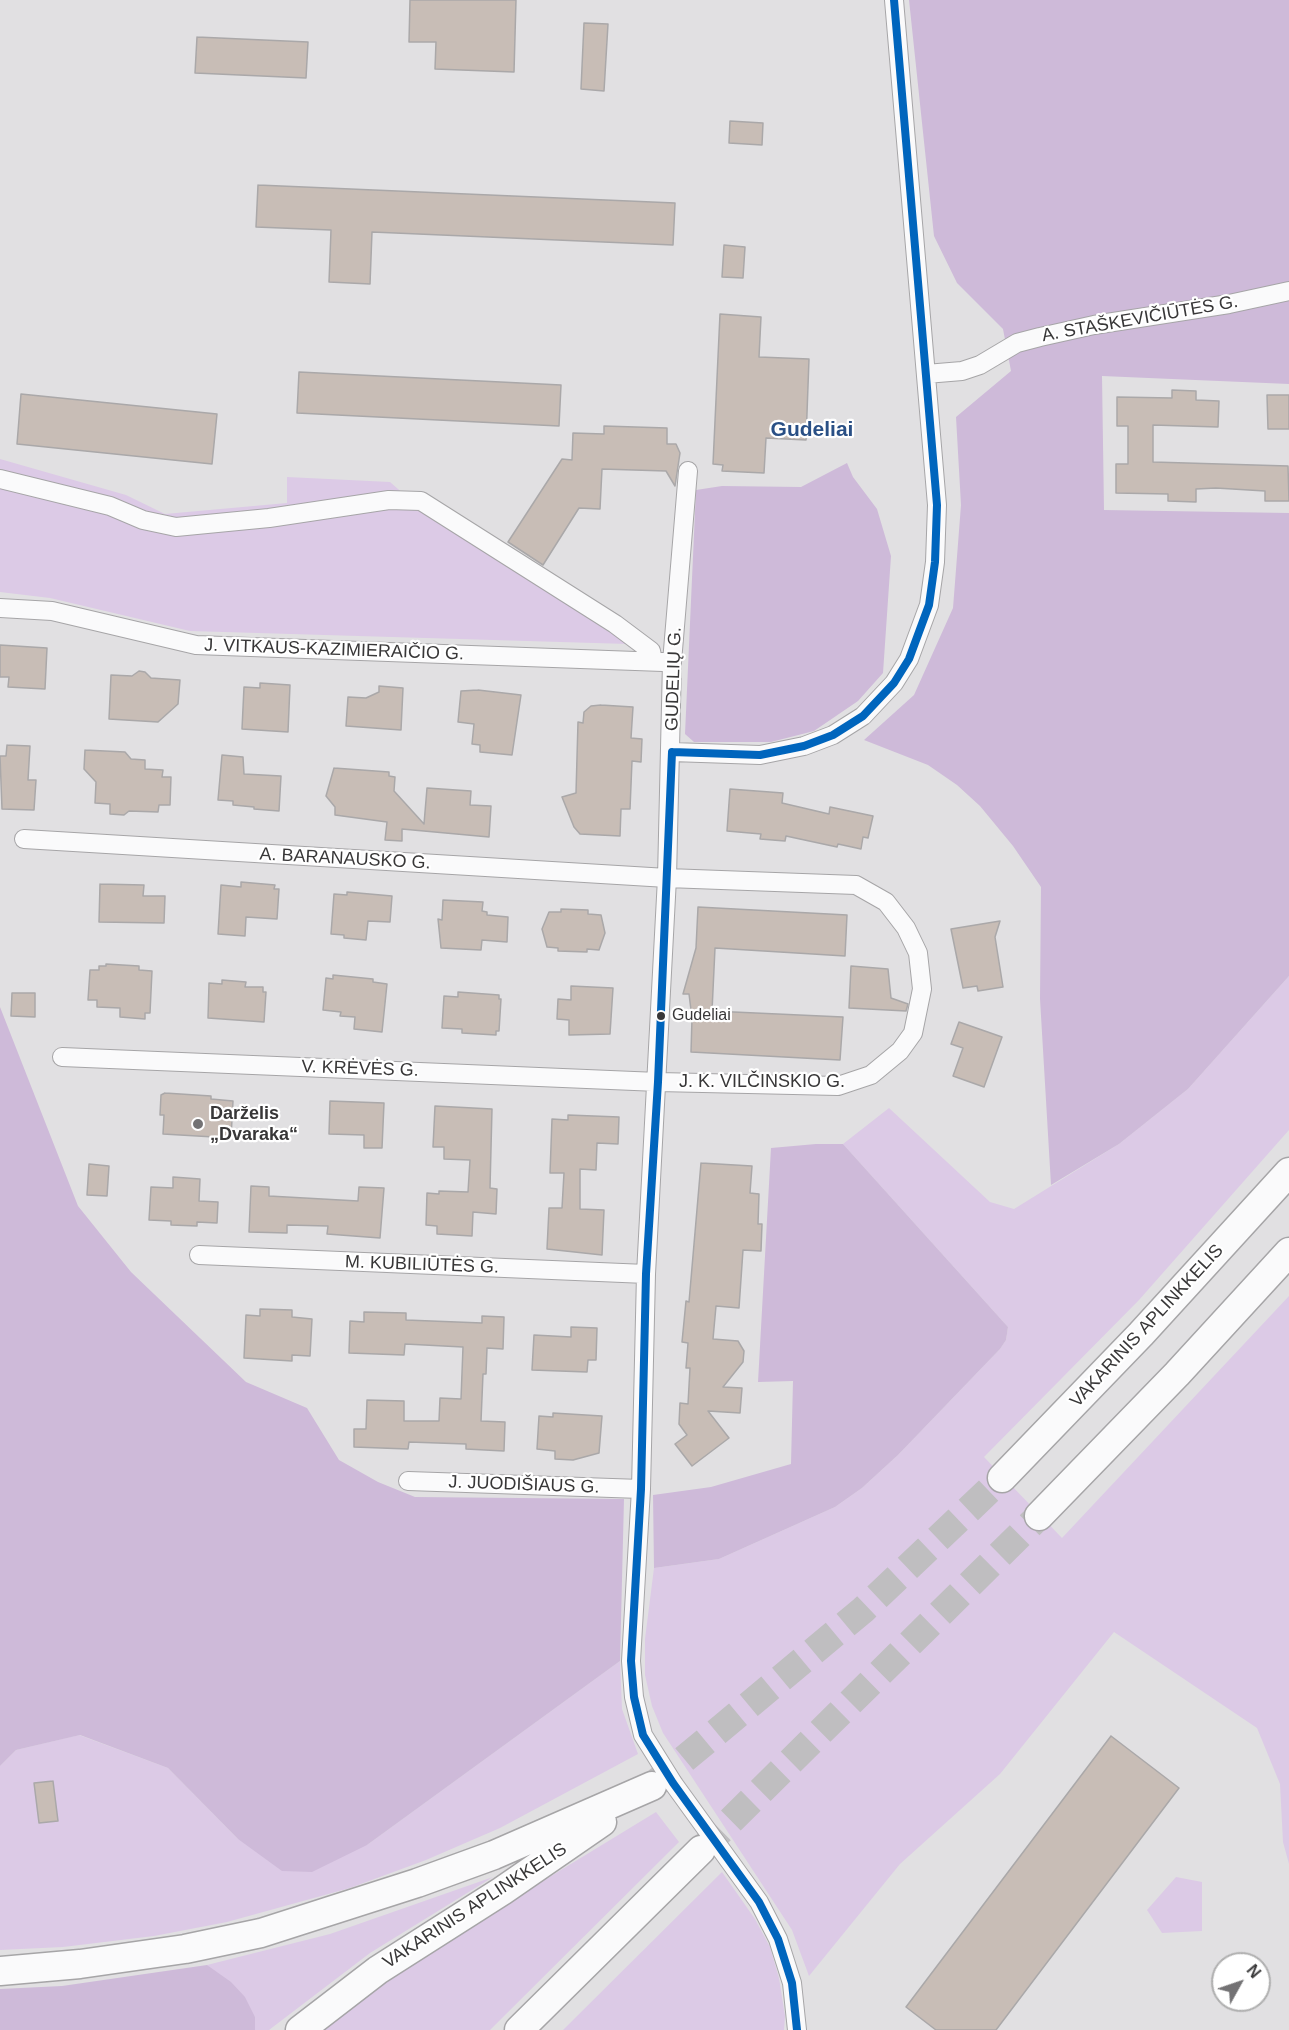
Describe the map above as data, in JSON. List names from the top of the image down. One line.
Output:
{"streets":{"highway":["VAKARINIS APLINKKELIS"],"street":["A. STAŠKEVIČIŪTĖS G.","J. VITKAUS-KAZIMIERAIČIO G.","GUDELIŲ G.","A. BARANAUSKO G.","V. KRĖVĖS G.","J. K. VILČINSKIO G.","M. KUBILIŪTĖS G.","J. JUODIŠIAUS G."]},"crossings":[["J. VITKAUS-KAZIMIERAIČIO G.","GUDELIŲ G."],["GUDELIŲ G.","A. BARANAUSKO G."],["GUDELIŲ G.","V. KRĖVĖS G."],["GUDELIŲ G.","J. K. VILČINSKIO G."],["GUDELIŲ G.","M. KUBILIŪTĖS G."],["GUDELIŲ G.","J. JUODIŠIAUS G."],["A. BARANAUSKO G.","J. K. VILČINSKIO G."],["V. KRĖVĖS G.","J. K. VILČINSKIO G."]],"districts":["Gudeliai"],"places":["Gudeliai","Darželis „Dvaraka“"],"north":"top right"}
